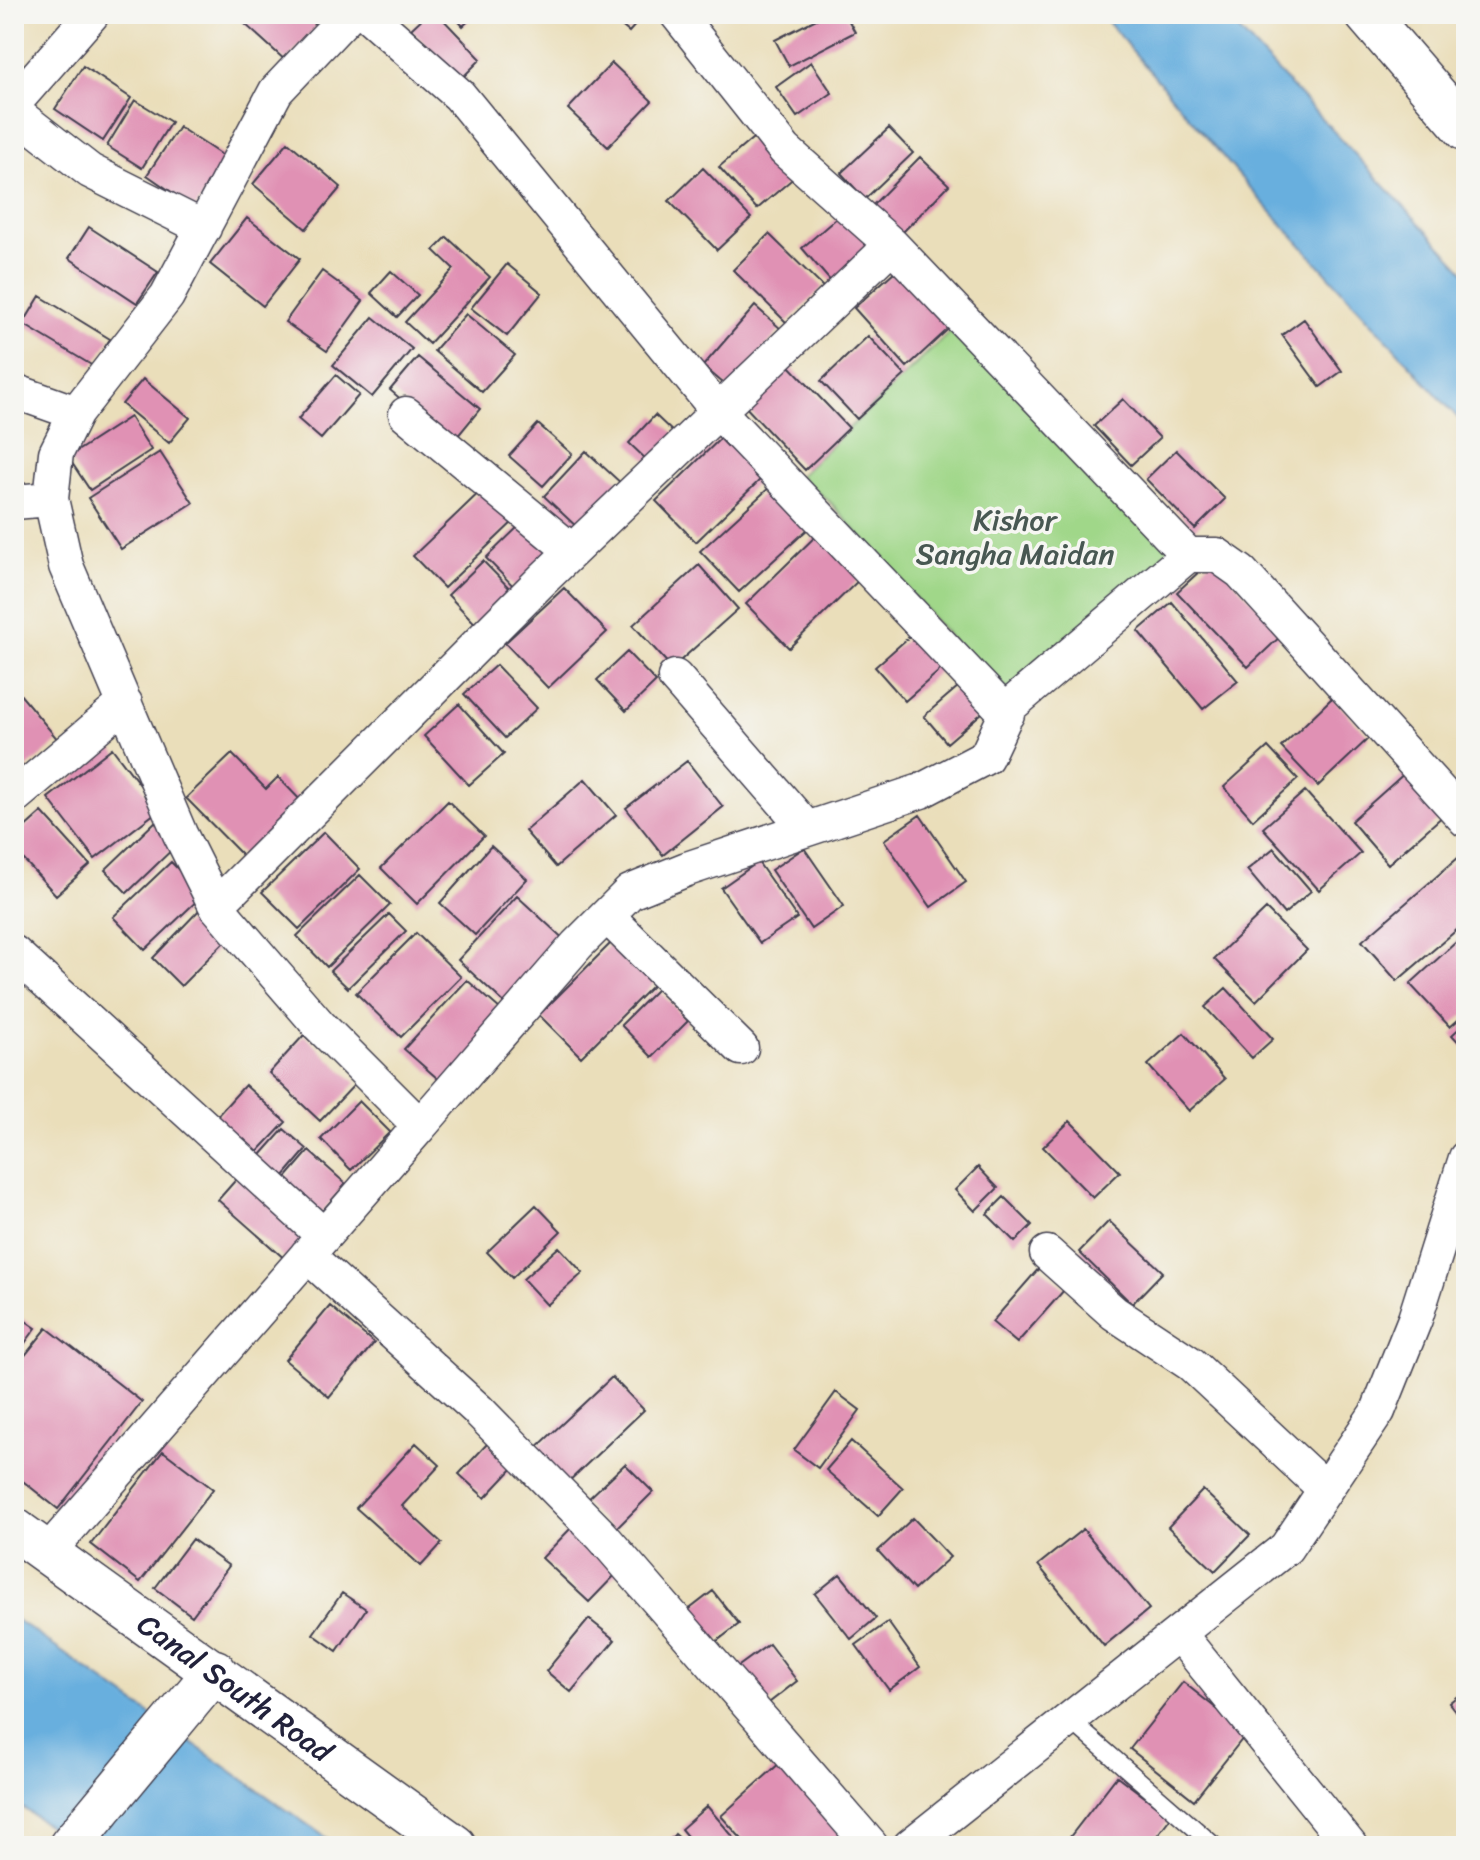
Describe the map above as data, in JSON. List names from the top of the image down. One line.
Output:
{"streets":{"street":["Canal South Road"]},"parks":["Kishor Sangha Maidan"]}
